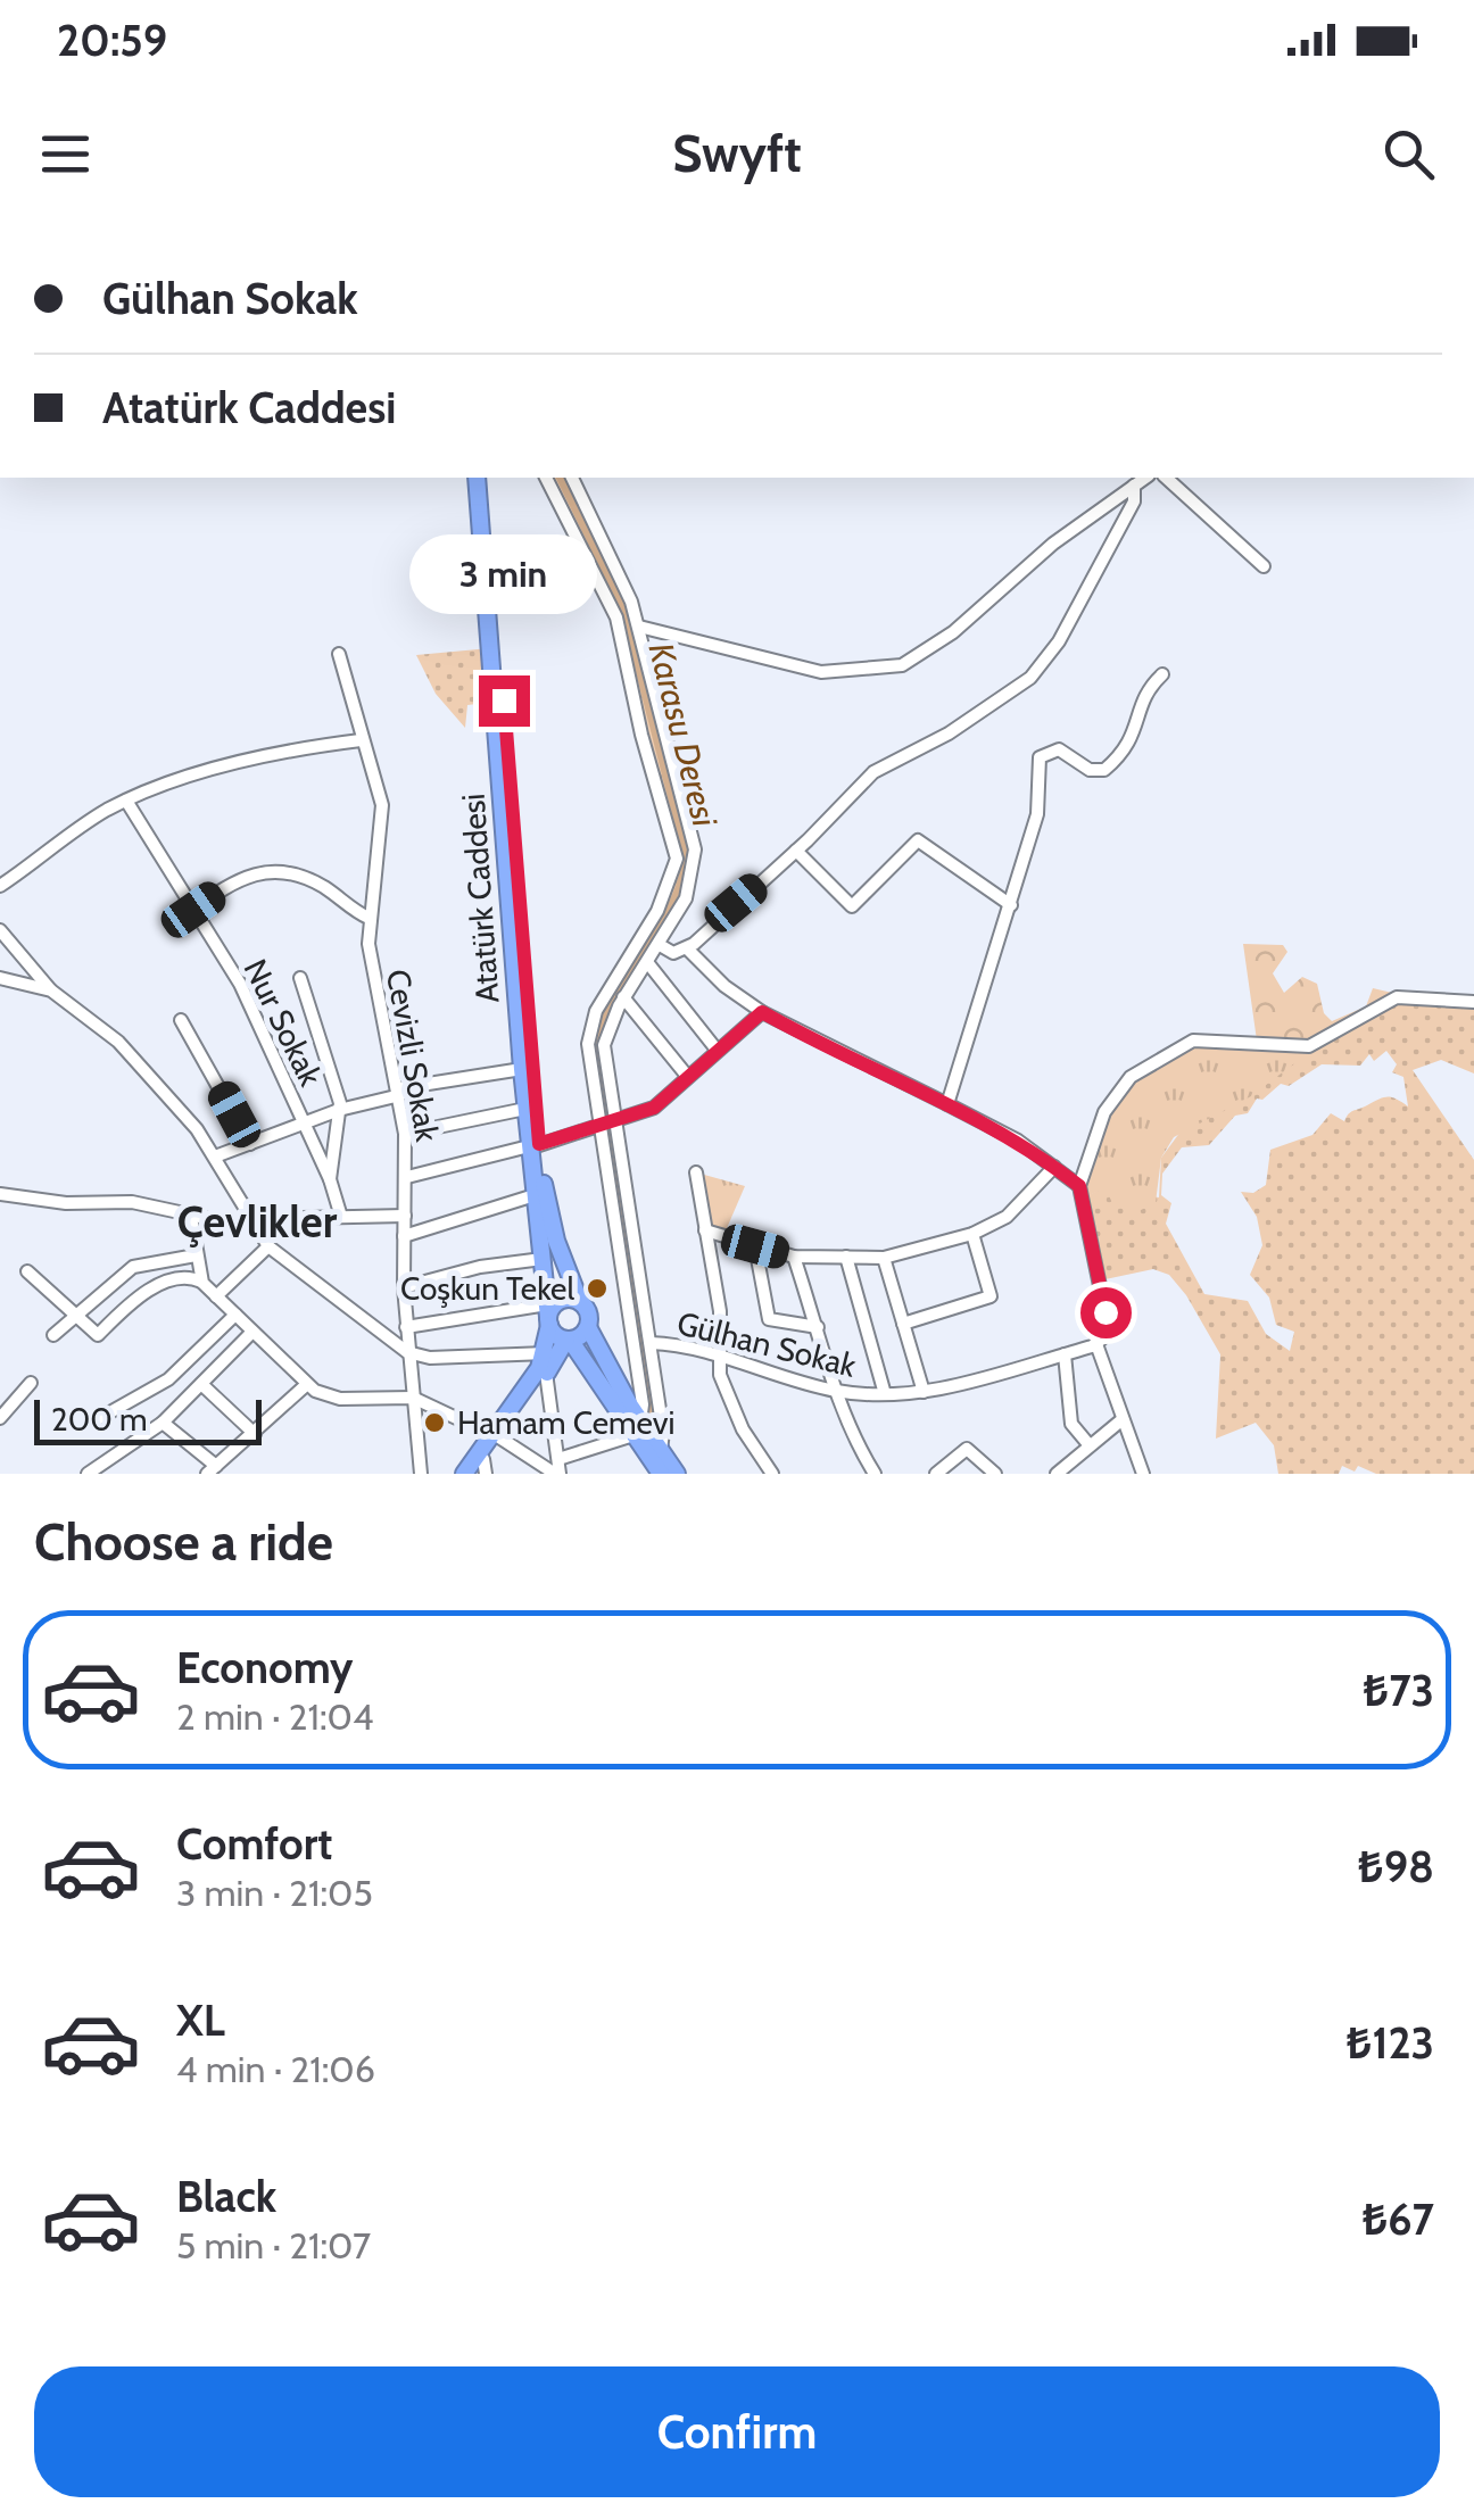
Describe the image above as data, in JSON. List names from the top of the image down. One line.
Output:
{"streets":{"highway":["Atatürk Caddesi"],"street":["Nur Sokak","Cevizli Sokak","Gülhan Sokak"]},"districts":["Çevlikler"],"water":["Karasu Deresi"],"places":["Coşkun Tekel","Hamam Cemevi"],"scale_bar":"200 m","page":{"status":"20:59","header":"Swyft","banner":["Gülhan Sokak","Atatürk Caddesi"],"bubble":"3 min","scale":"200 m","heading":"Choose a ride","list":[{"name":"Economy","note":"2 min · 21:04","value":"₺73"},{"name":"Comfort","note":"3 min · 21:05","value":"₺98"},{"name":"XL","note":"4 min · 21:06","value":"₺123"},{"name":"Black","note":"5 min · 21:07","value":"₺67"}],"buttons":"Confirm"}}
